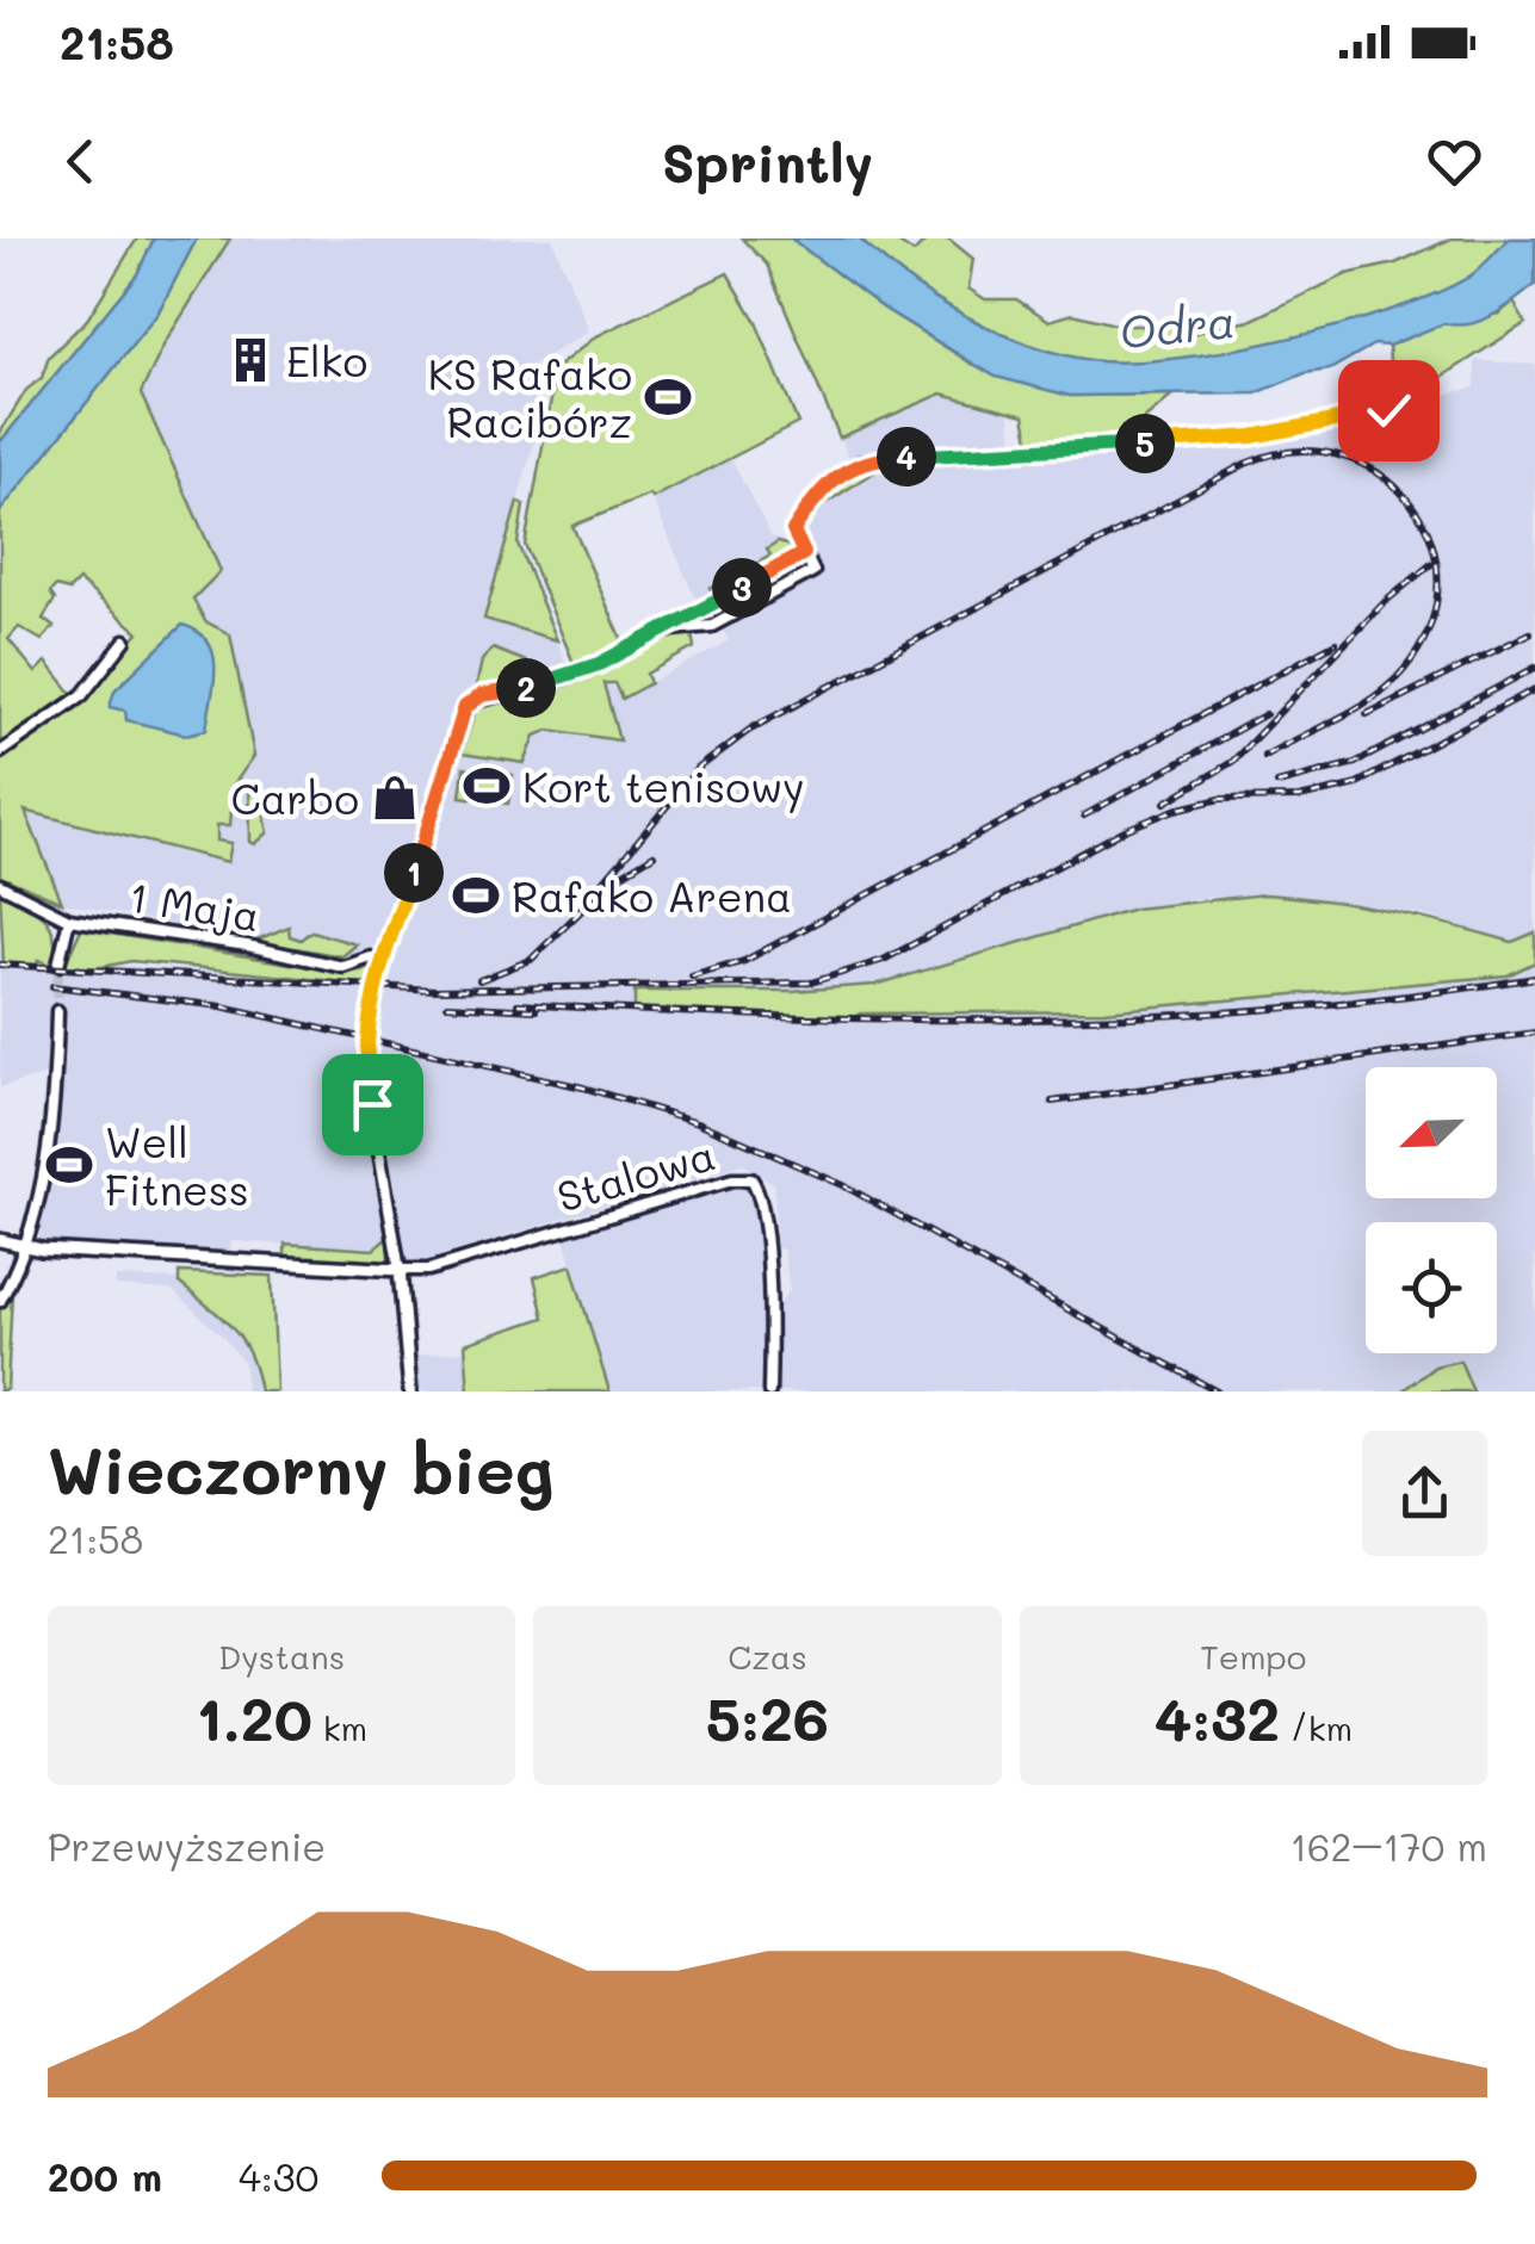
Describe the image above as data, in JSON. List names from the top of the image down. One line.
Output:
{"streets":{"street":["1 Maja","Stalowa"]},"water":["Odra"],"places":{"building":["Elko"],"sports":["KS Rafako Racibórz","Kort tenisowy","Rafako Arena","Well Fitness"],"shop":["Carbo"]},"north":"bottom left","page":{"status":"21:58","header":"Sprintly","pins":["5","4","3","2","1"],"heading":["Wieczorny bieg","21:58"],"stats":[["Dystans","1.20 km"],["Czas","5:26"],["Tempo","4:32 /km"]],"chart":["Przewyższenie","162–170 m"],"list":[{"name":"200 m","note":"4:30"}]}}
